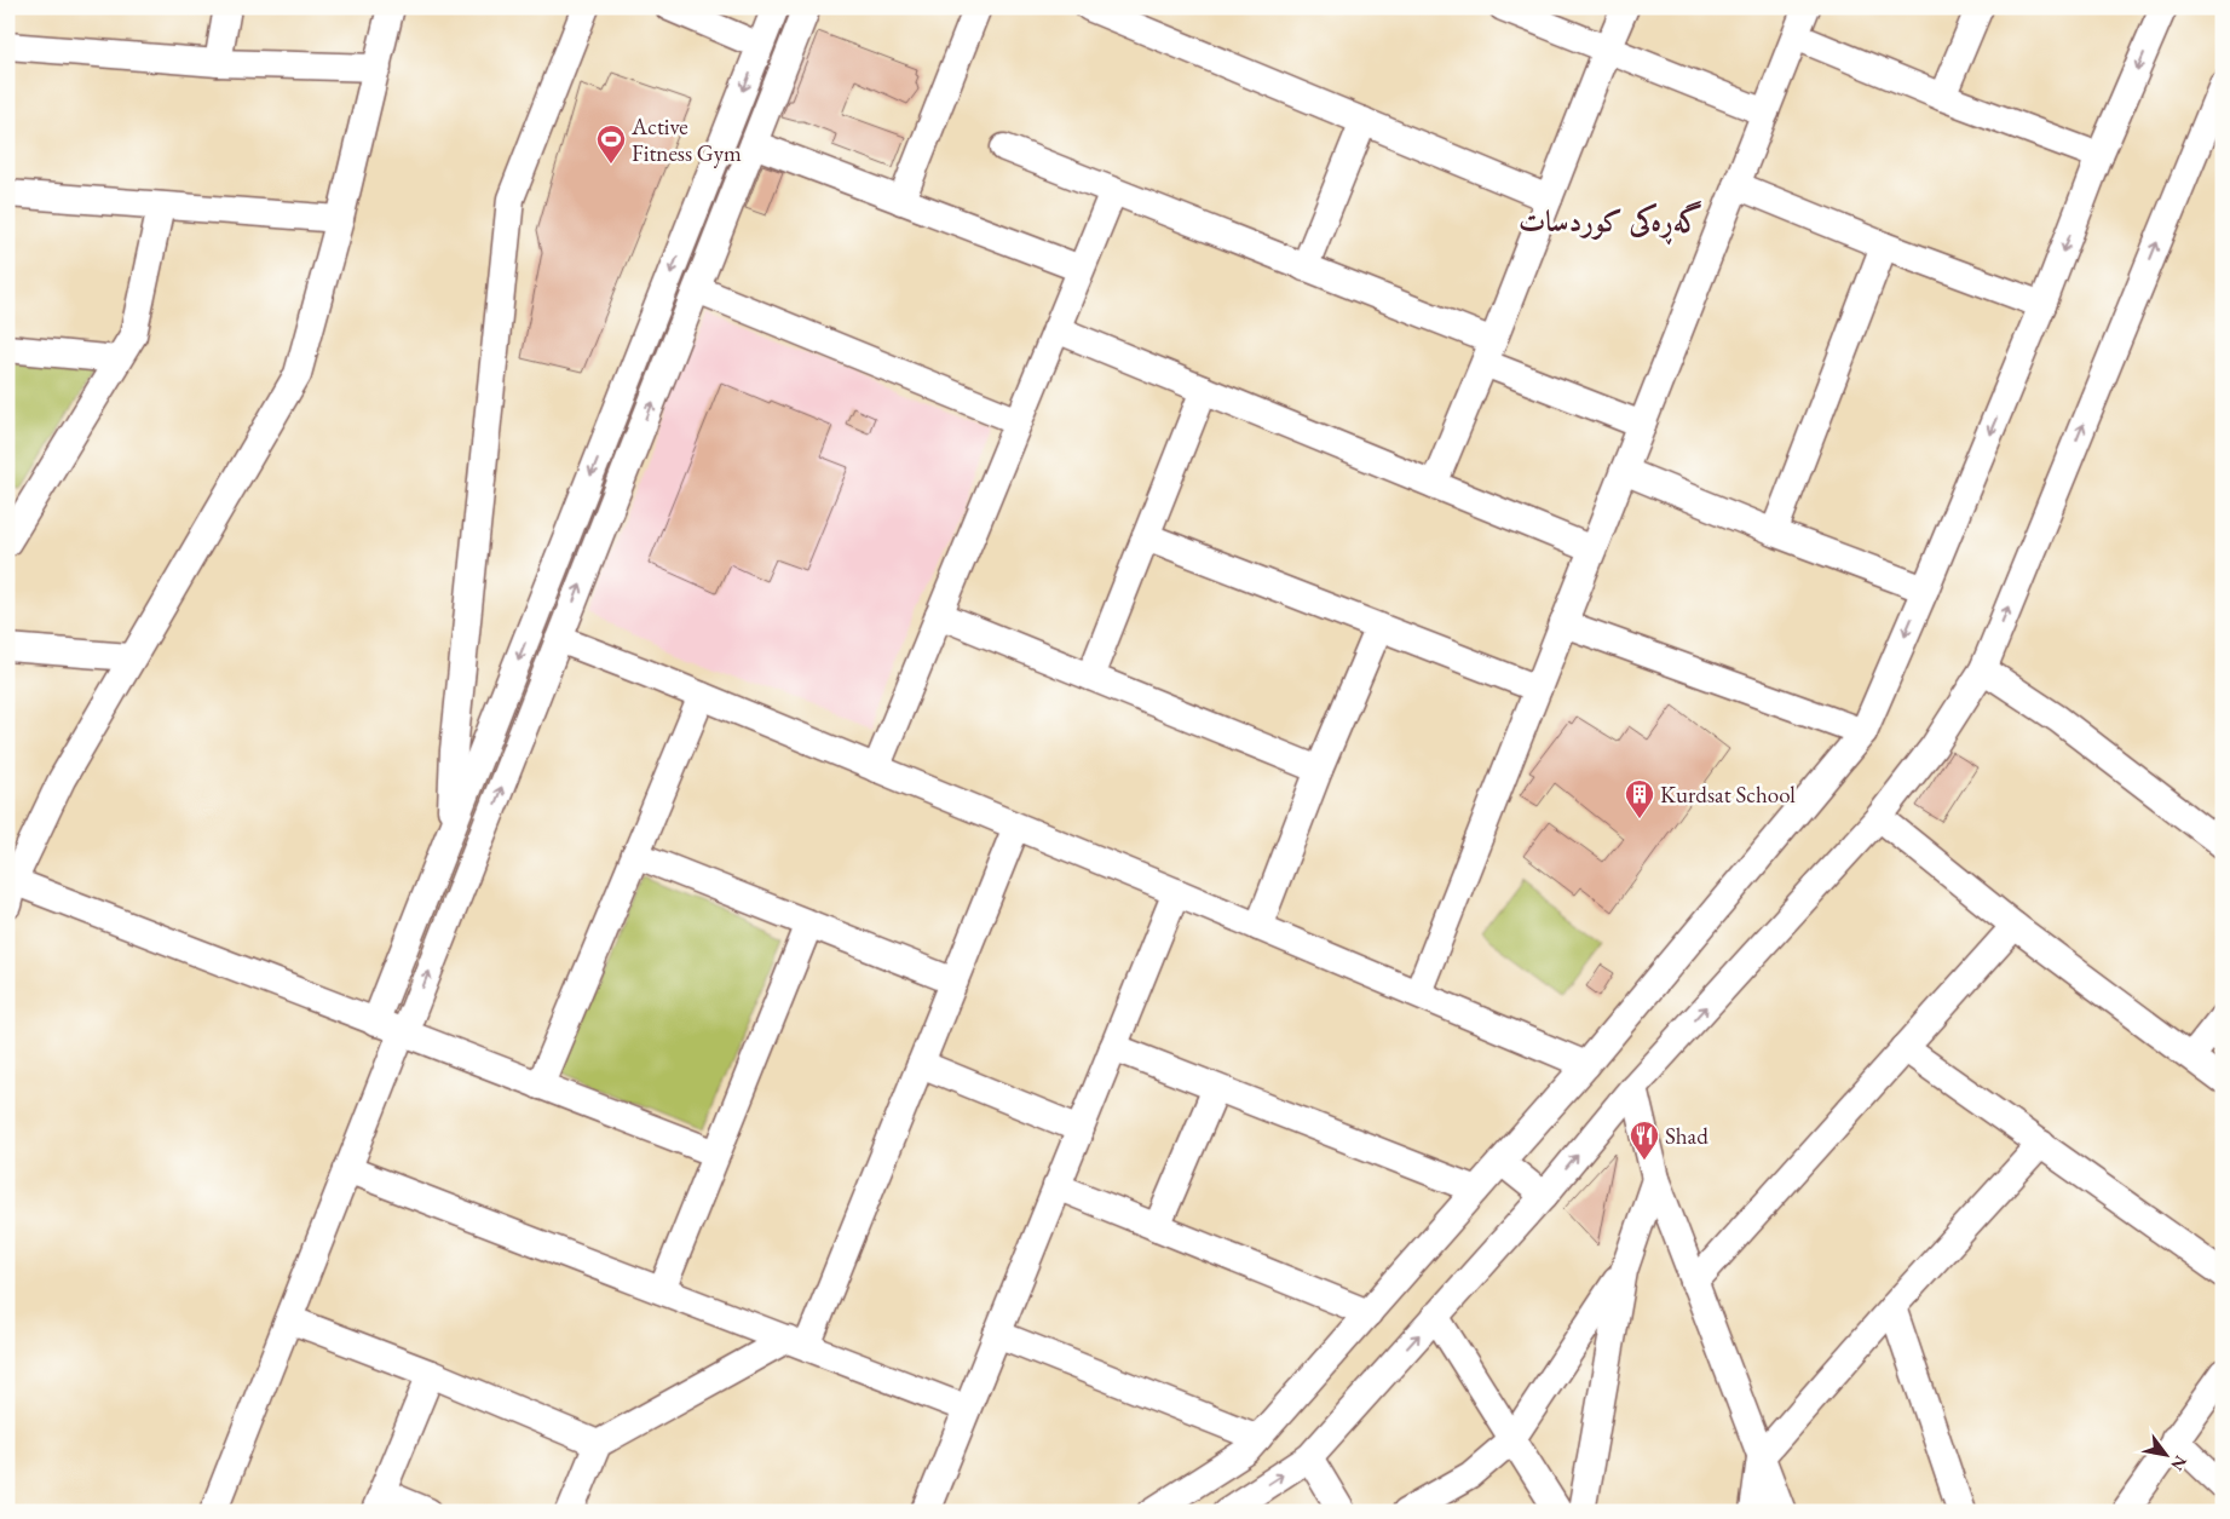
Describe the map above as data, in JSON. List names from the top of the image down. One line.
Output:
{"districts":["گەڕەکی کوردسات"],"places":{"sports":["Active Fitness Gym"],"building":["Kurdsat School"],"restaurant":["Shad"]},"north":"bottom right"}
